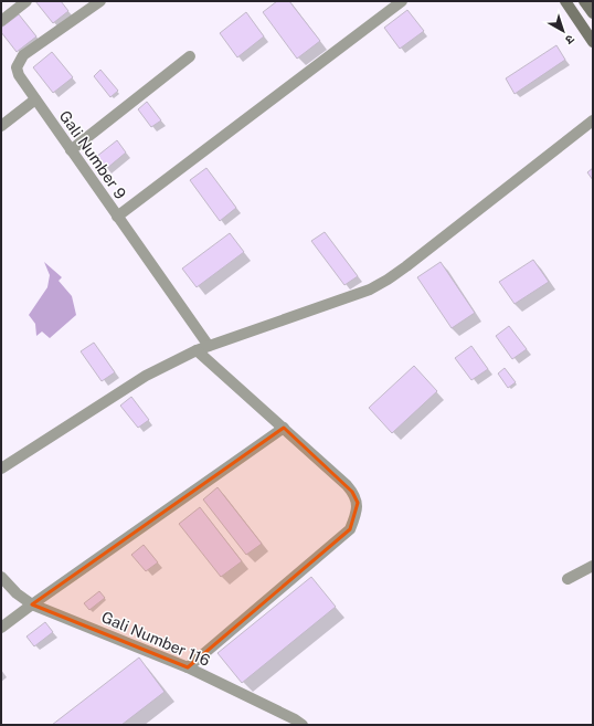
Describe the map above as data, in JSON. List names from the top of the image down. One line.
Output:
{"streets":{"street":["Gali Number 9","Gali Number 116"]},"north":"bottom right"}
